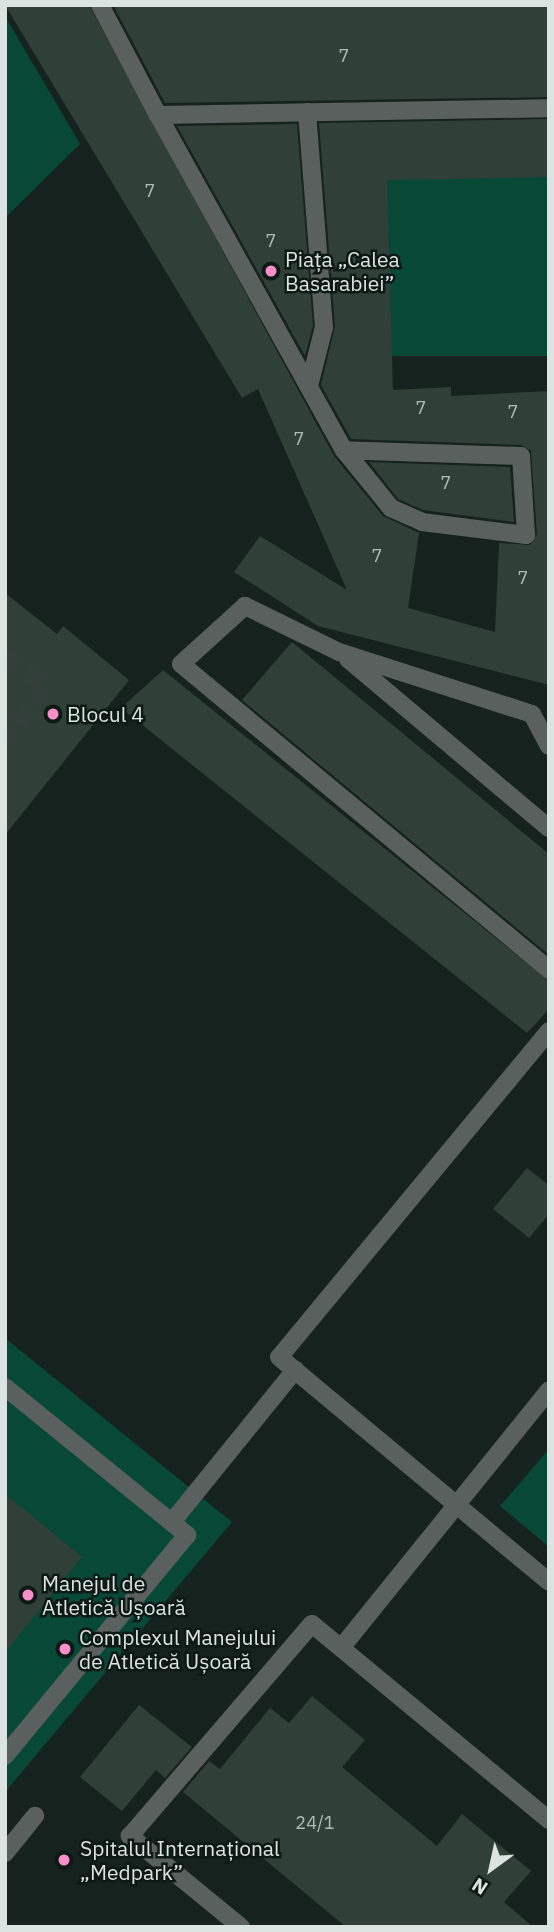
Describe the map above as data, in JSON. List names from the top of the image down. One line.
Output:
{"places":["Piața „Calea Basarabiei”","Blocul 4","Manejul de Atletică Ușoară","Complexul Manejului de Atletică Ușoară","Spitalul Internațional „Medpark”"],"house_numbers":["7","7","7","7","7","7","7","7","7","24/1"],"north":"bottom left"}
